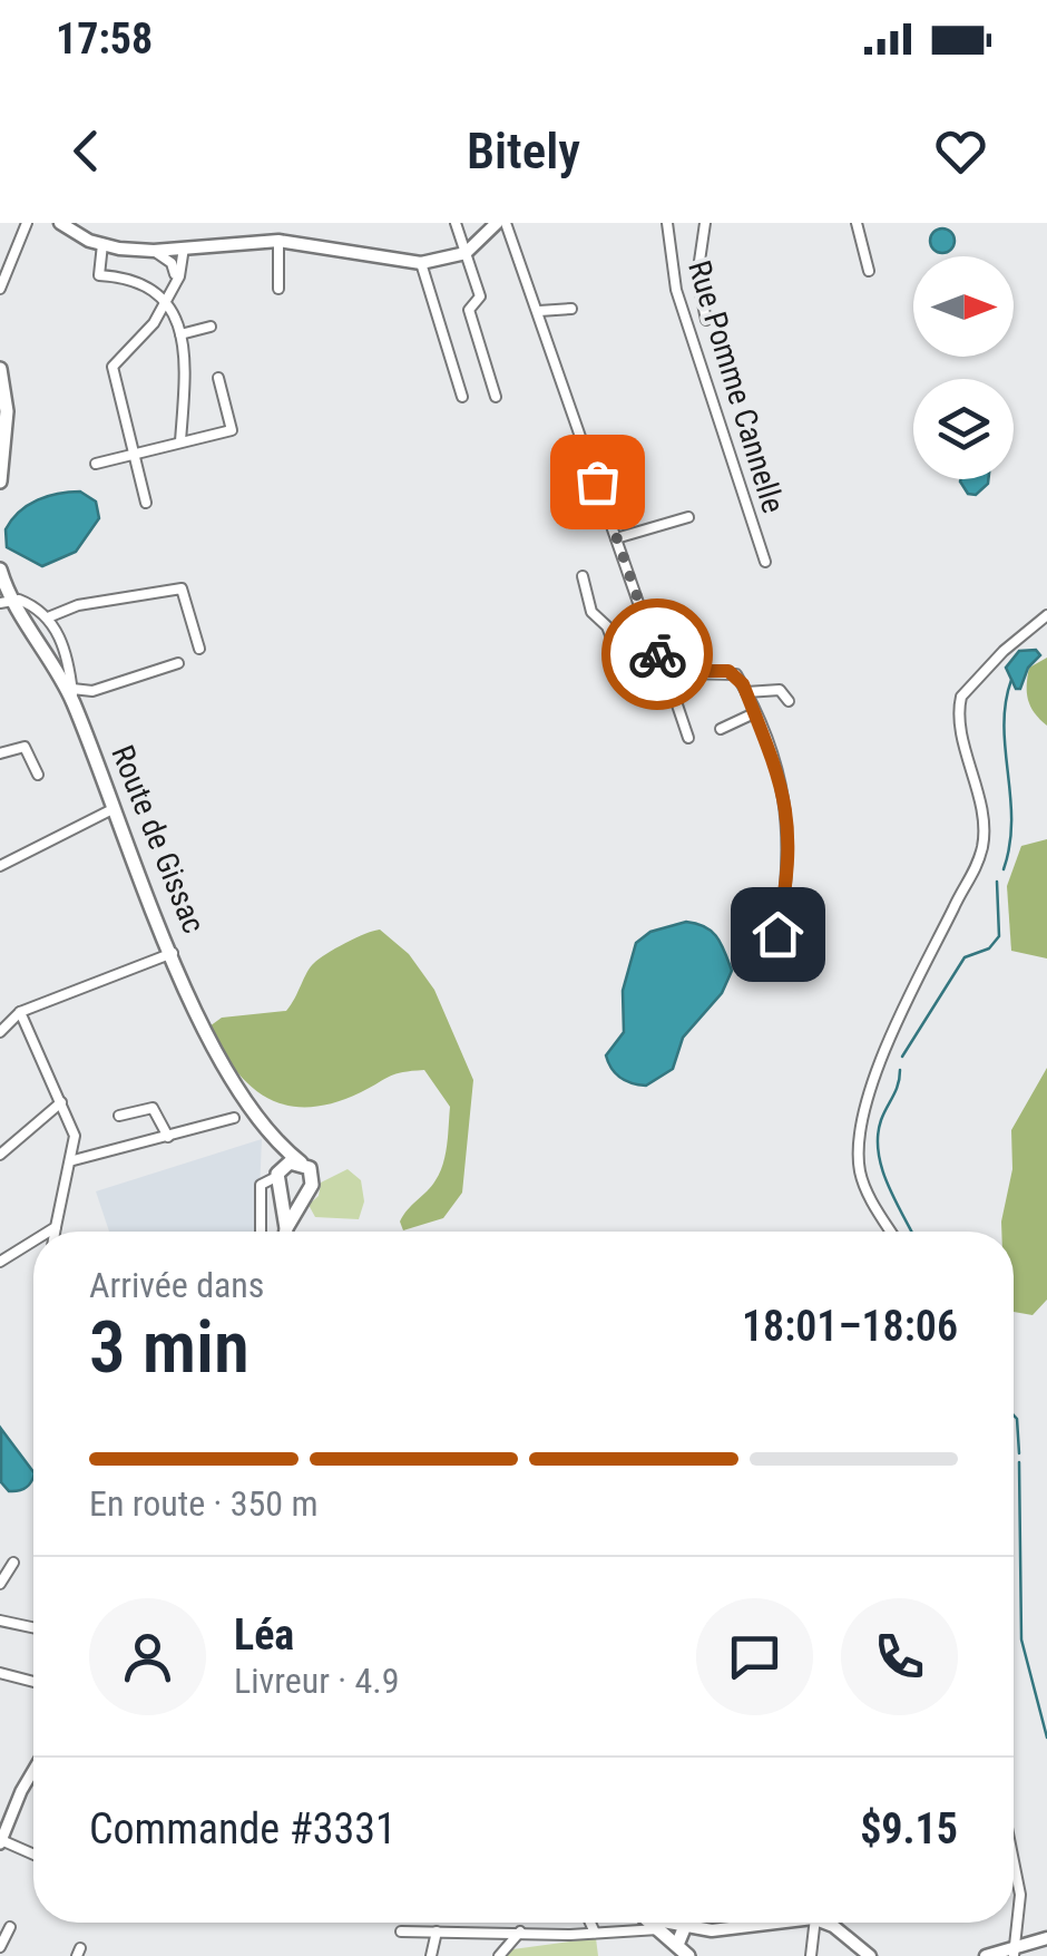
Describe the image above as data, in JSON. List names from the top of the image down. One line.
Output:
{"streets":{"main road":["Route de Gissac"],"street":["Rue Pomme Cannelle"]},"north":"right","page":{"status":"17:58","header":"Bitely","heading":["3 min","Arrivée dans","18:01–18:06"],"panel":["Léa","Livreur · 4.9","Commande #3331","$9.15"],"bar":"En route · 350 m"}}
